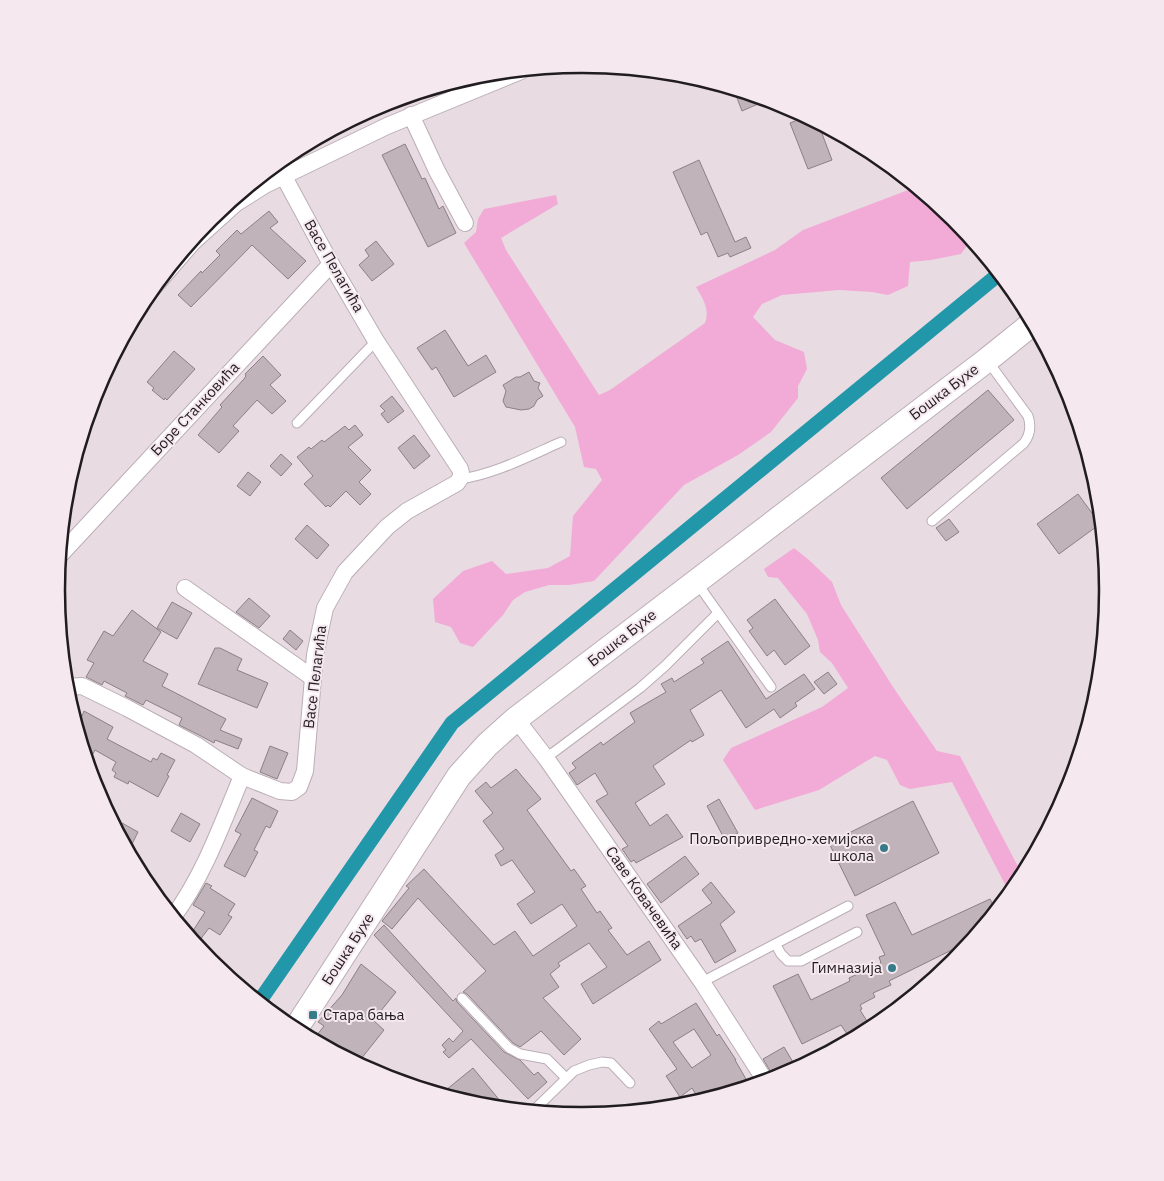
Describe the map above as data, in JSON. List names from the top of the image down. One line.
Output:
{"streets":{"main road":["Бошка Бухе"],"street":["Васе Пелагића","Боре Станковића","Саве Ковачевића"]},"crossings":[["Васе Пелагића","Боре Станковића"],["Бошка Бухе","Саве Ковачевића"]],"places":{"other":["Пољопривредно-хемијска школа","Гимназија"],"transit":["Стара бања"]}}
